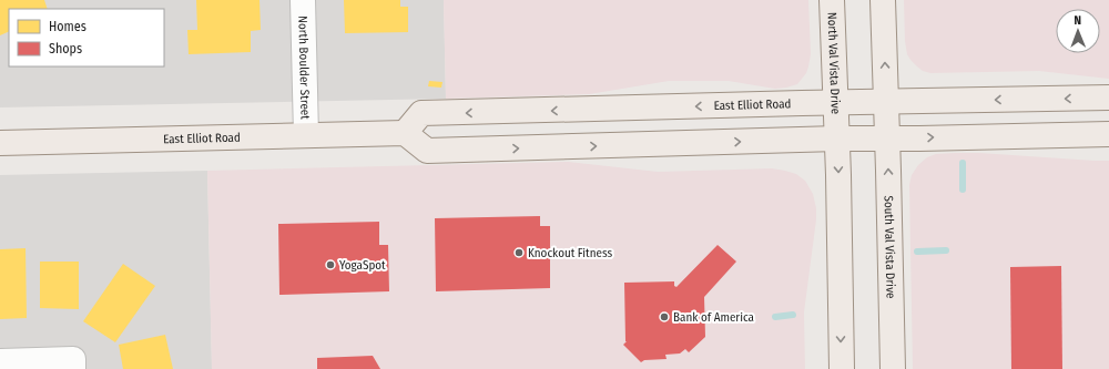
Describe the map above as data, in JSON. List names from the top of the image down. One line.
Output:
{"streets":{"main road":["North Val Vista Drive","East Elliot Road","South Val Vista Drive"],"street":["North Boulder Street"]},"crossings":[["North Val Vista Drive","East Elliot Road"],["North Boulder Street","East Elliot Road"],["East Elliot Road","South Val Vista Drive"]],"places":["Knockout Fitness","YogaSpot","Bank of America"],"legend":["Homes","Shops"],"north":"top"}
